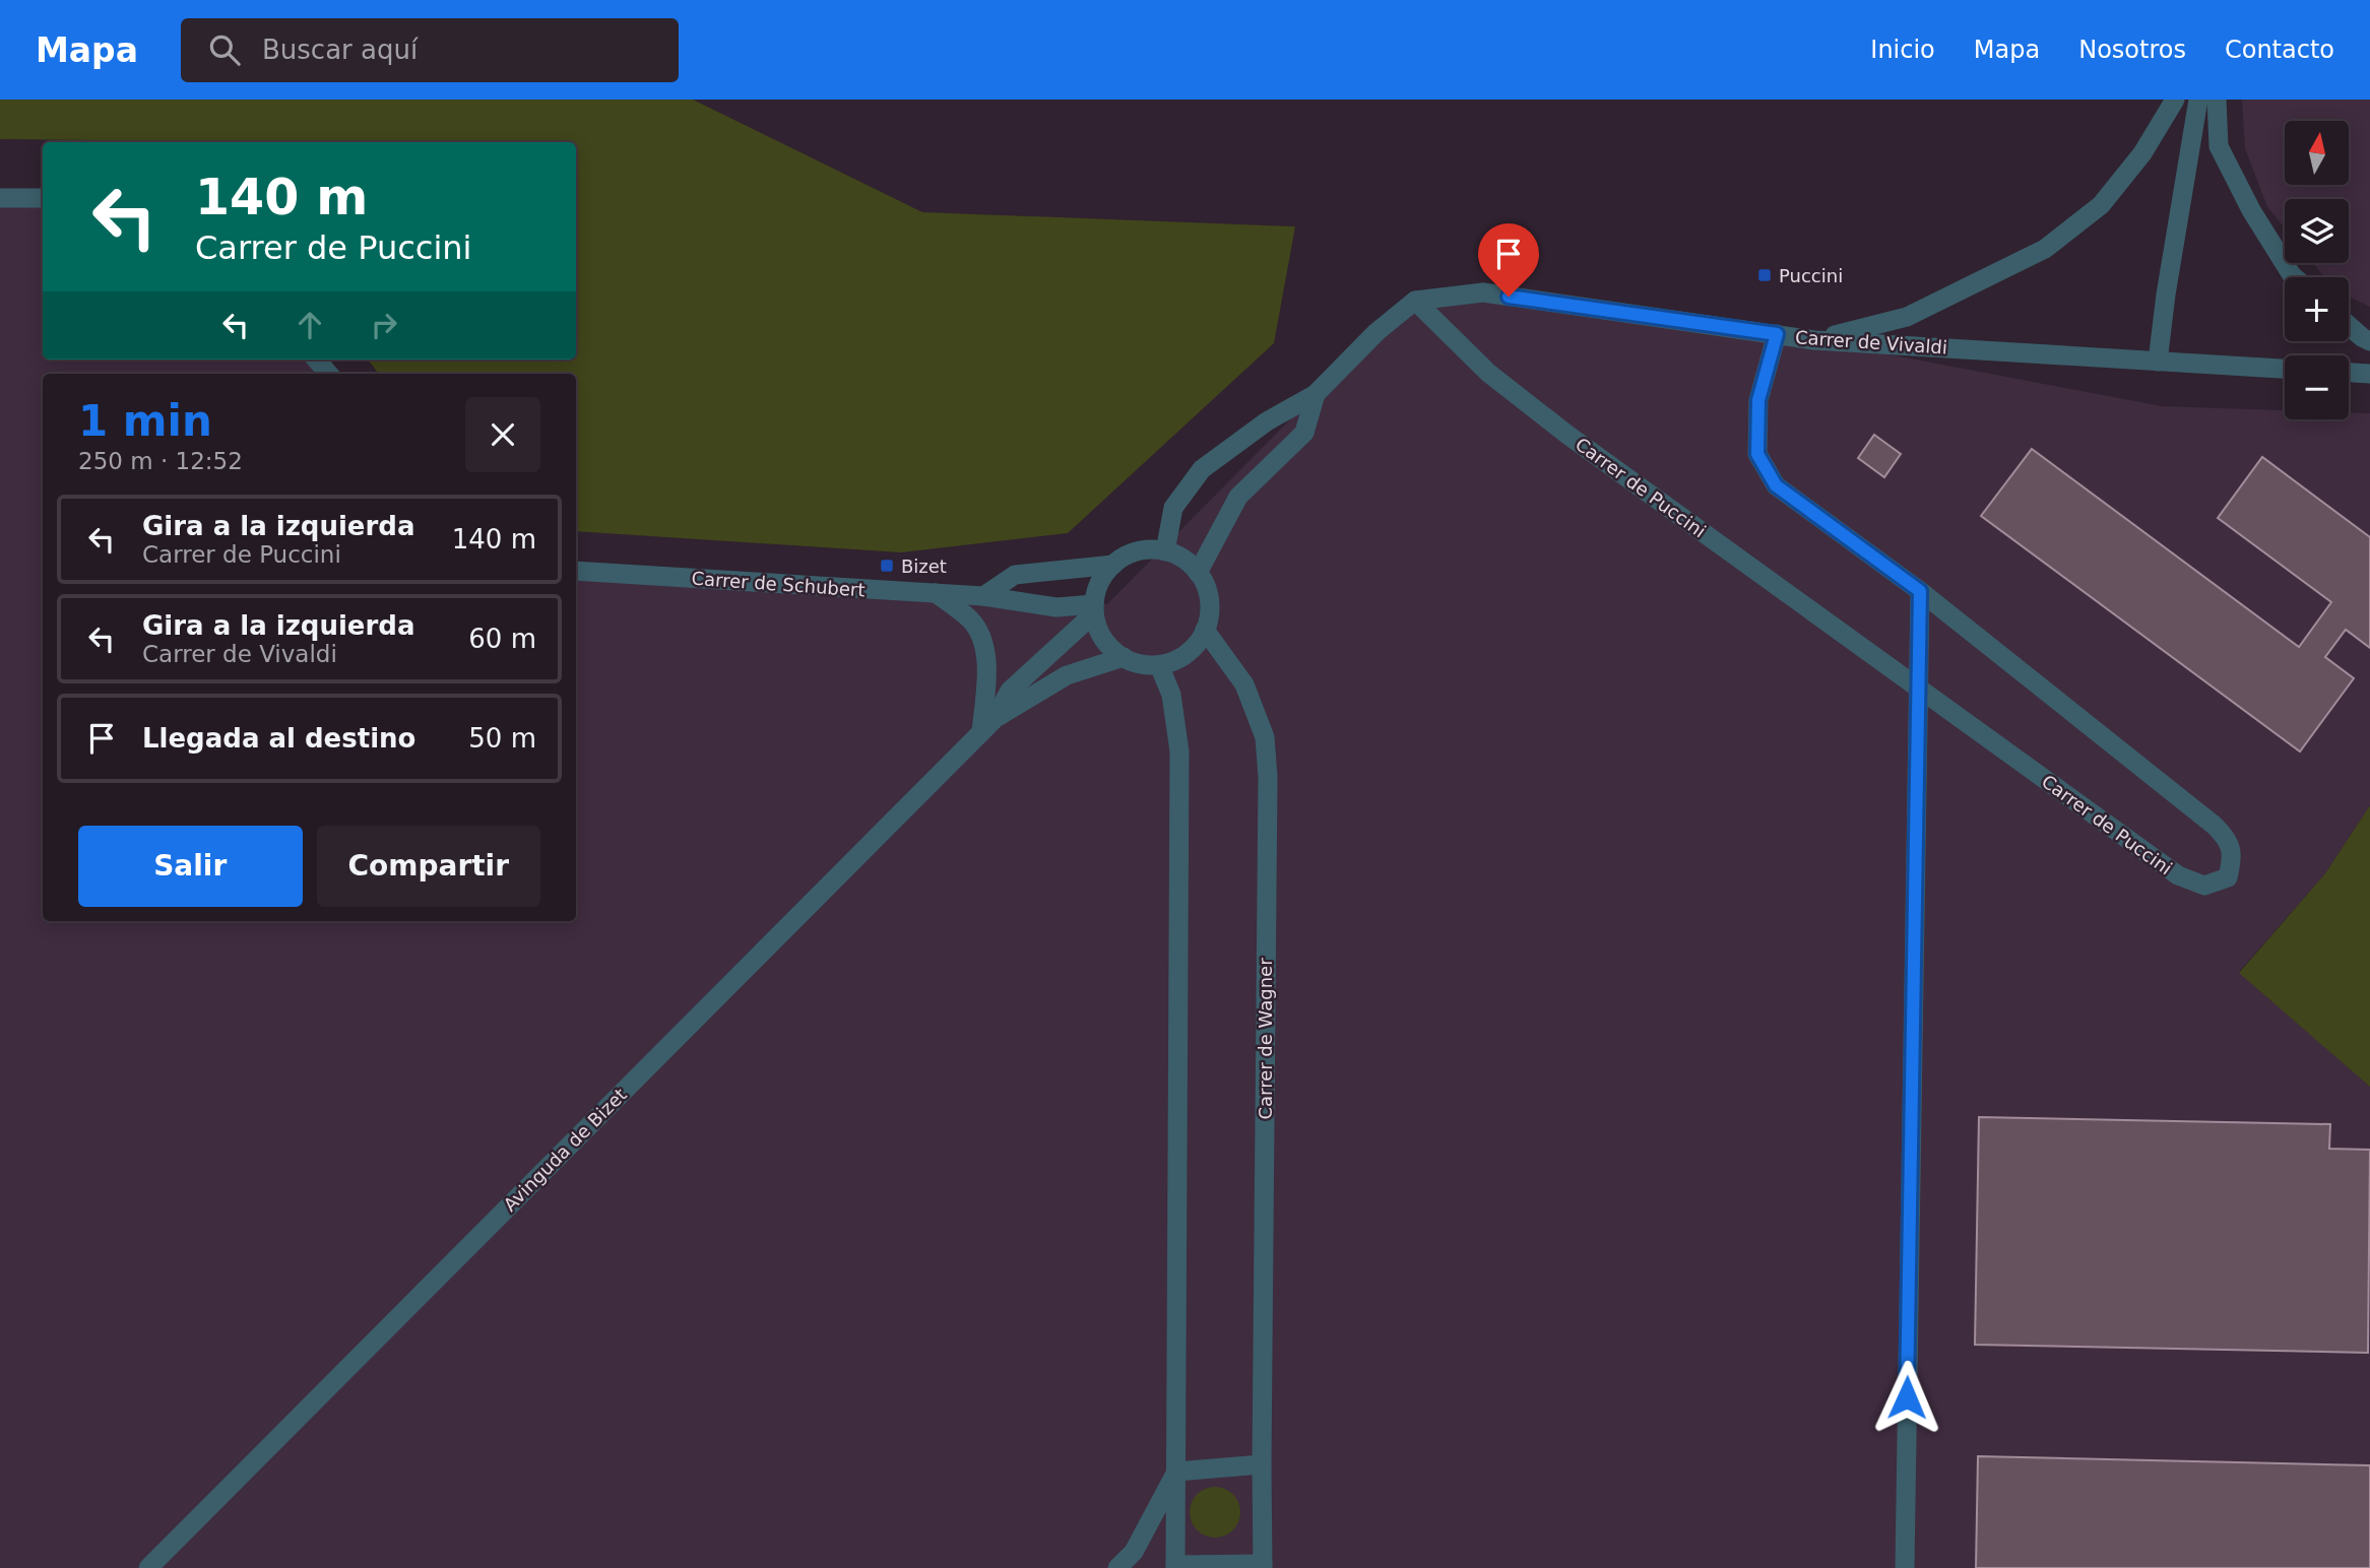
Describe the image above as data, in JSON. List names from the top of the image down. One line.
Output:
{"streets":{"street":["Carrer de Vivaldi","Carrer de Puccini","Carrer de Schubert","Carrer de Wagner","Avinguda de Bizet"]},"crossings":[["Carrer de Vivaldi","Carrer de Puccini"],["Carrer de Schubert","Carrer de Wagner"],["Carrer de Schubert","Avinguda de Bizet"],["Carrer de Wagner","Avinguda de Bizet"]],"places":{"transit":["Puccini","Bizet"]},"north":"top","page":{"header":"Mapa","search":"Buscar aquí","nav":["Inicio","Mapa","Nosotros","Contacto"],"map_buttons":["+","−"],"turn":["140 m","Carrer de Puccini"],"heading":["1 min","250 m · 12:52"],"list":[{"name":"Gira a la izquierda","note":"Carrer de Puccini","value":"140 m"},{"name":"Gira a la izquierda","note":"Carrer de Vivaldi","value":"60 m"},{"name":"Llegada al destino","value":"50 m"}],"buttons":["Salir","Compartir"]}}
